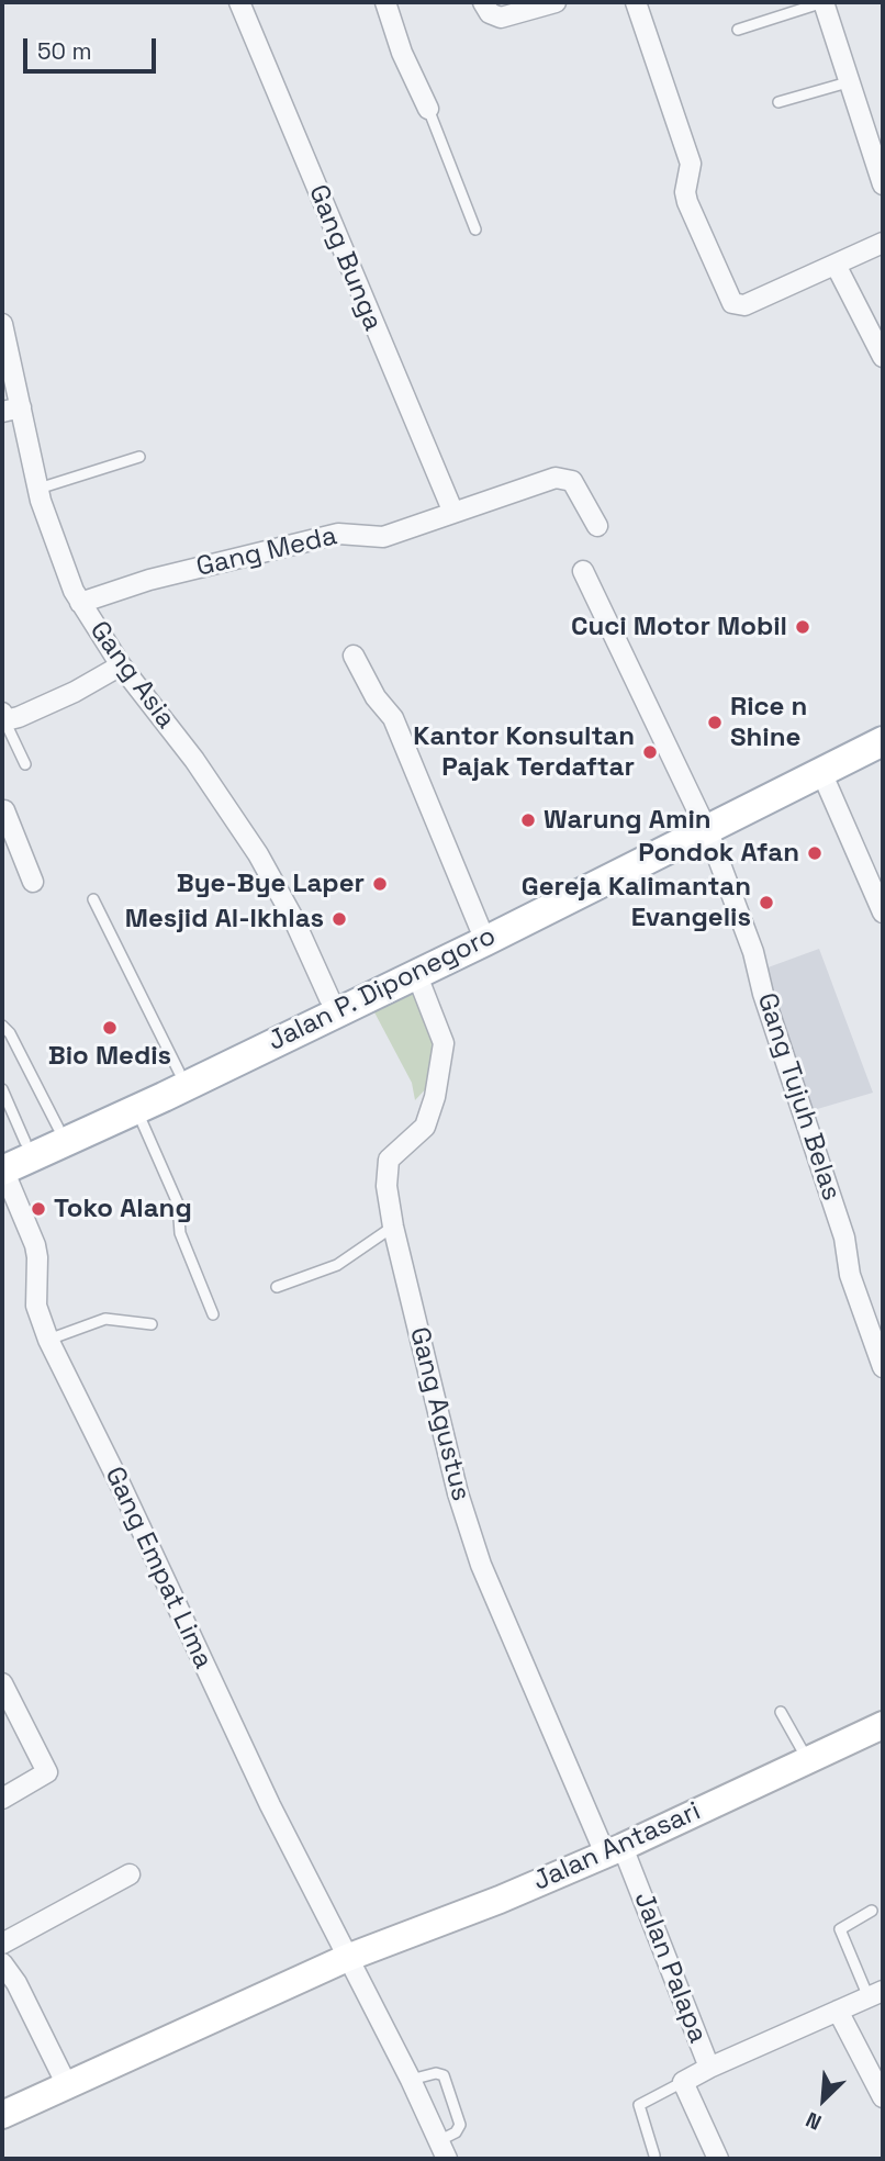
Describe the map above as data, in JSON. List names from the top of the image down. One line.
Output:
{"streets":{"main road":["Jalan P. Diponegoro"],"street":["Gang Bunga","Gang Meda","Gang Asia","Gang Tujuh Belas","Gang Agustus","Gang Empat Lima","Jalan Antasari","Jalan Palapa"]},"crossings":[["Gang Bunga","Gang Meda"],["Gang Meda","Gang Asia"],["Gang Asia","Jalan P. Diponegoro"],["Jalan P. Diponegoro","Gang Tujuh Belas"],["Jalan P. Diponegoro","Gang Agustus"],["Jalan P. Diponegoro","Gang Empat Lima"],["Gang Agustus","Jalan Antasari"],["Gang Agustus","Jalan Palapa"],["Gang Empat Lima","Jalan Antasari"],["Jalan Antasari","Jalan Palapa"]],"places":["Cuci Motor Mobil","Rice n Shine","Kantor Konsultan Pajak Terdaftar","Warung Amin","Pondok Afan","Bye-Bye Laper","Gereja Kalimantan Evangelis","Mesjid Al-Ikhlas","Bio Medis","Toko Alang"],"scale_bar":"50 m","north":"bottom left"}
